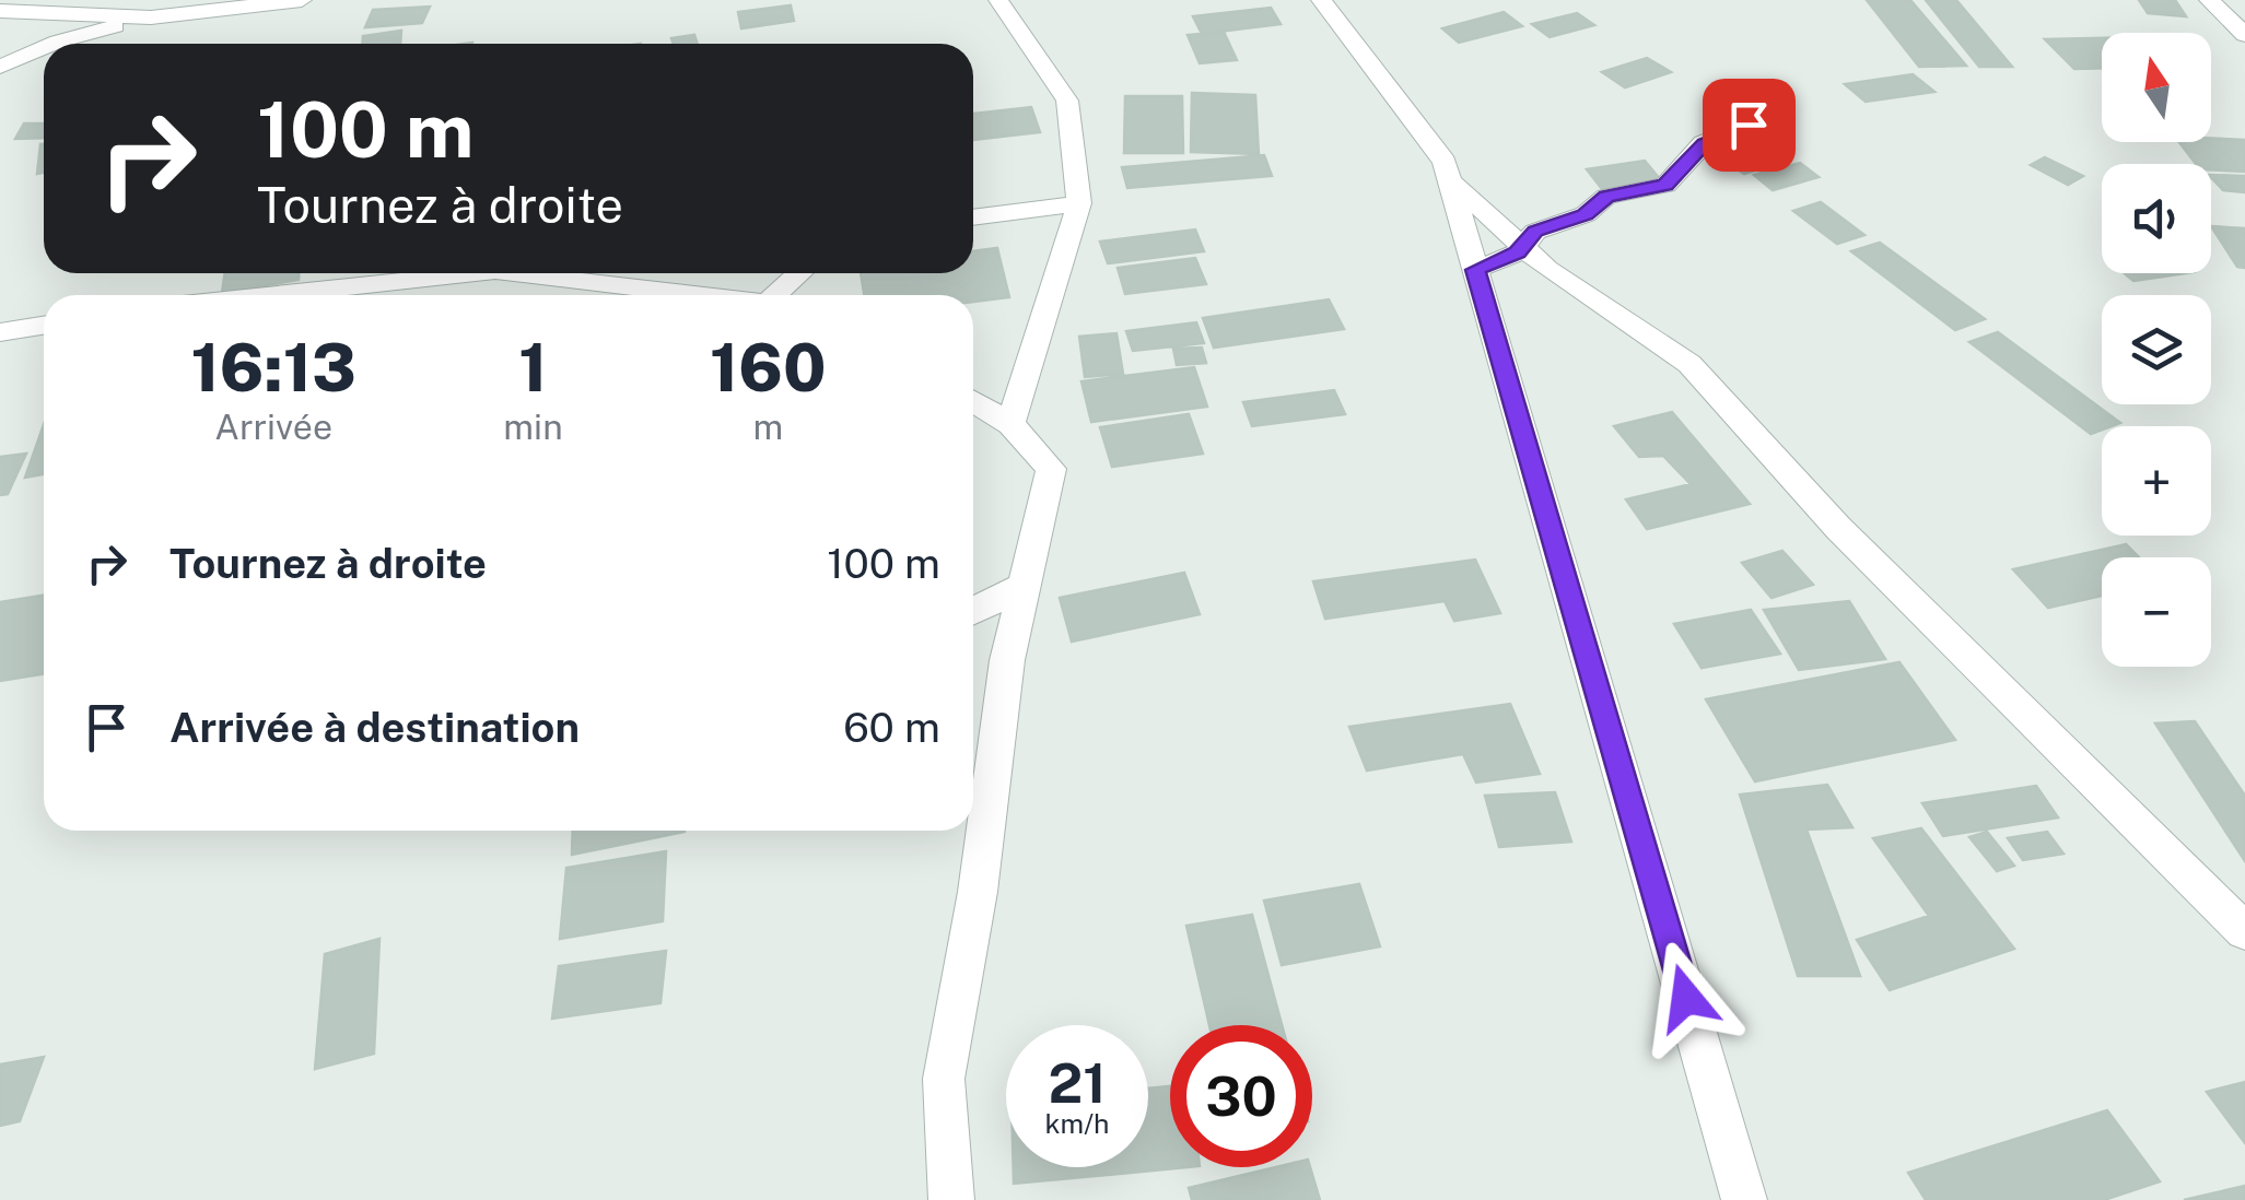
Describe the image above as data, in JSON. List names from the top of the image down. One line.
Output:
{"north":"top","page":{"map_buttons":["+","−"],"turn":["100 m","Tournez à droite"],"eta":["16:13","Arrivée","1","min","160","m"],"list":[{"name":"Tournez à droite","value":"100 m"},{"name":"Arrivée à destination","value":"60 m"}],"speed":"21 km/h","limit":"30"}}
